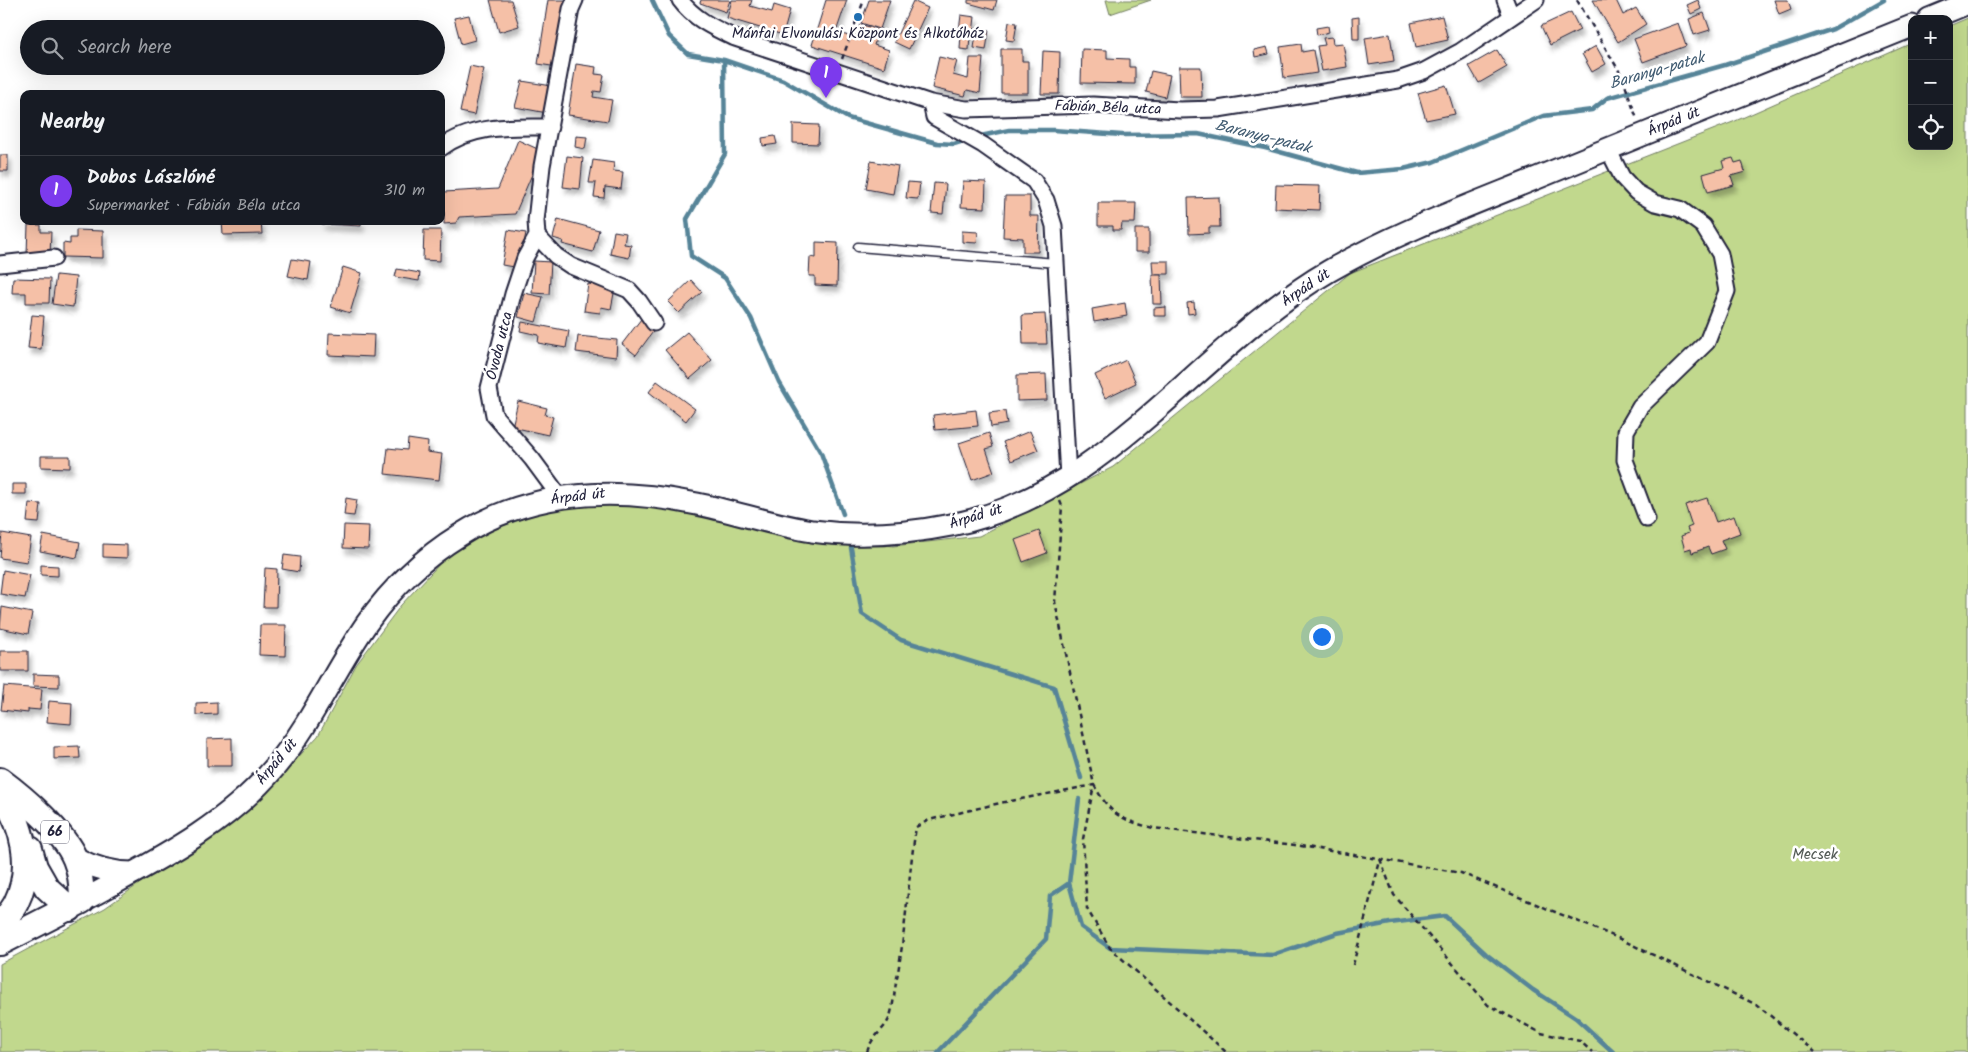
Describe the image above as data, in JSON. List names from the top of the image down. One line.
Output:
{"streets":{"main road":["Árpád út","66"],"street":["Fábián Béla utca","Óvoda utca"]},"crossings":[["Árpád út","Óvoda utca"],["Árpád út","66"]],"water":["Baranya-patak"],"parks":["Mecsek"],"places":["Mánfai Elvonulási Központ és Alkotóház"],"page":{"map_buttons":["+","−"],"search":"Search here","pins":"1","heading":"Nearby","list":[{"mark":"1","name":"Dobos Lászlóné","note":"Supermarket · Fábián Béla utca","value":"310 m"}]}}
